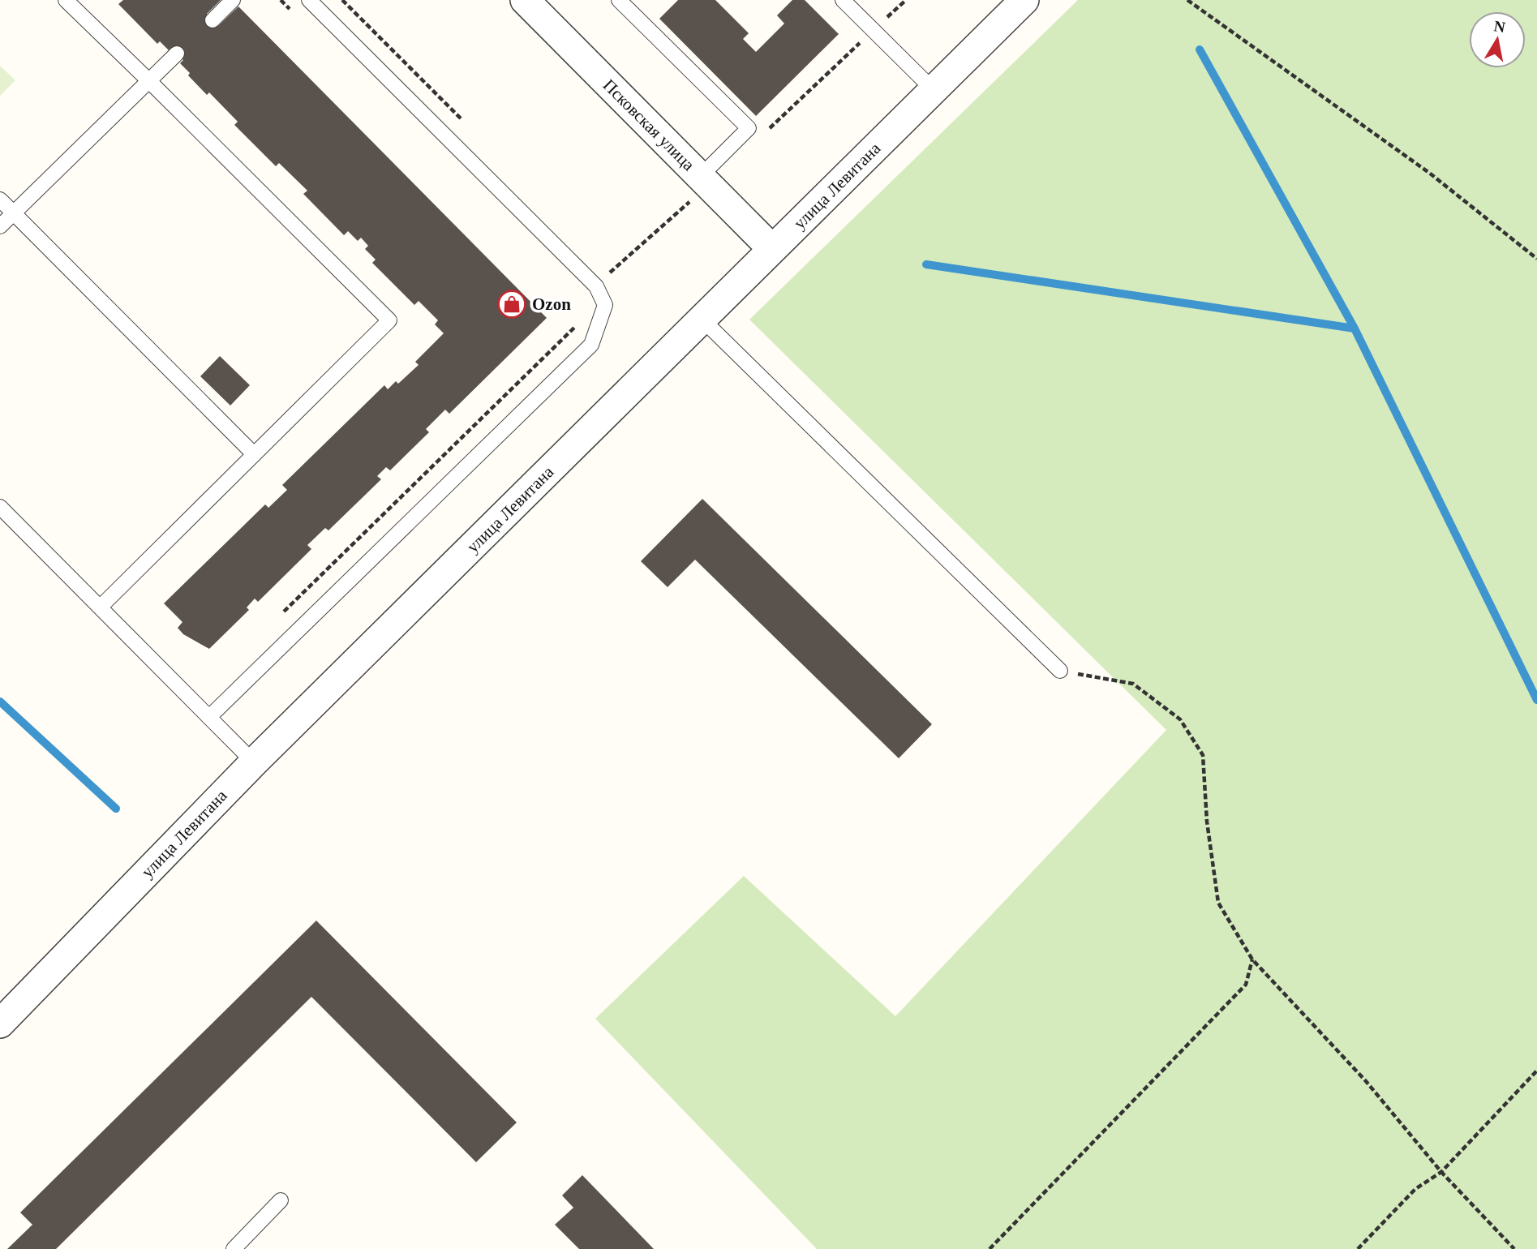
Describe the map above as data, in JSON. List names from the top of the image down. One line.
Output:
{"streets":{"street":["Псковская улица","улица Левитана"]},"crossings":[["Псковская улица","улица Левитана"]],"places":{"shop":["Ozon"]},"north":"top"}
